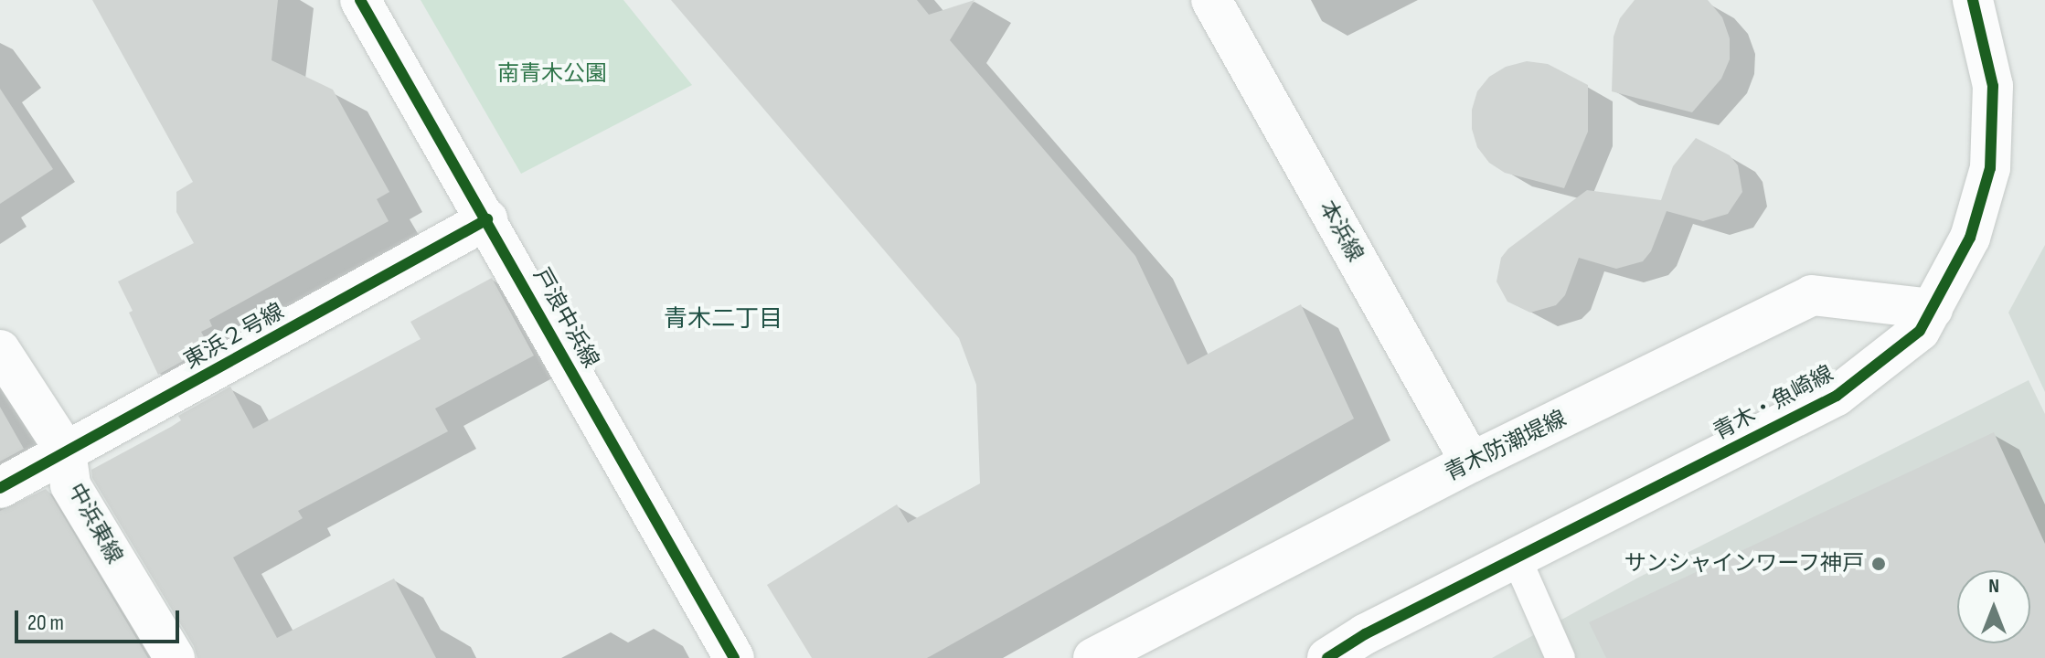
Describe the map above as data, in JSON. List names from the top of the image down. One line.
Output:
{"streets":{"street":["本浜線","戸浪中浜線","東浜２号線","青木・魚崎線","青木防潮堤線","中浜東線"]},"crossings":[["本浜線","青木防潮堤線"],["戸浪中浜線","東浜２号線"],["東浜２号線","中浜東線"],["青木・魚崎線","青木防潮堤線"]],"districts":["青木二丁目"],"parks":["南青木公園"],"places":["サンシャインワーフ神戸"],"scale_bar":"20 m","north":"top"}
